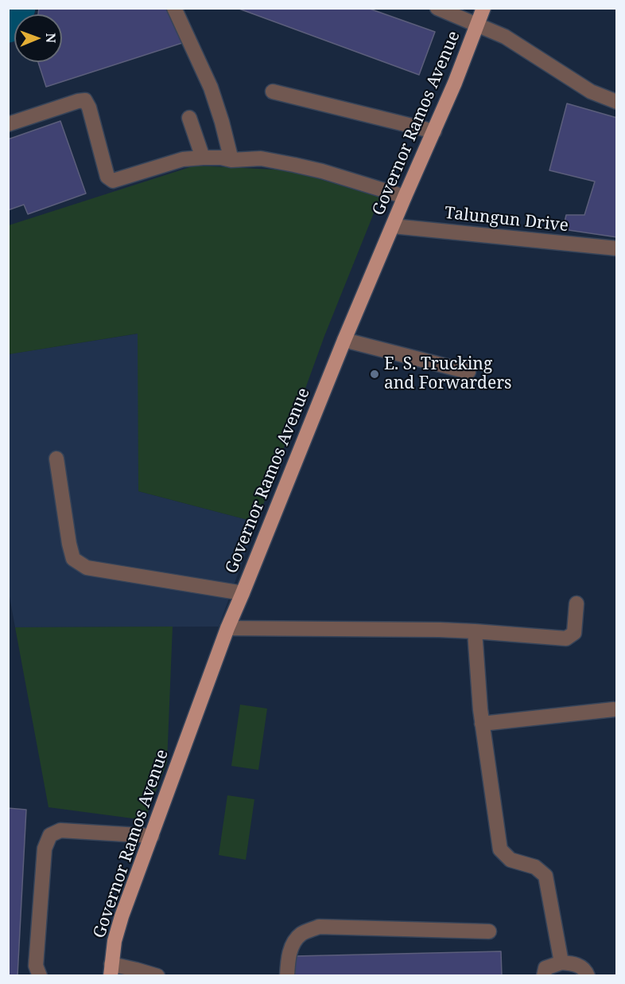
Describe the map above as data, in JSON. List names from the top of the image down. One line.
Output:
{"streets":{"main road":["Governor Ramos Avenue"],"street":["Talungun Drive"]},"crossings":[["Governor Ramos Avenue","Talungun Drive"]],"places":["E. S. Trucking and Forwarders"],"north":"right"}
